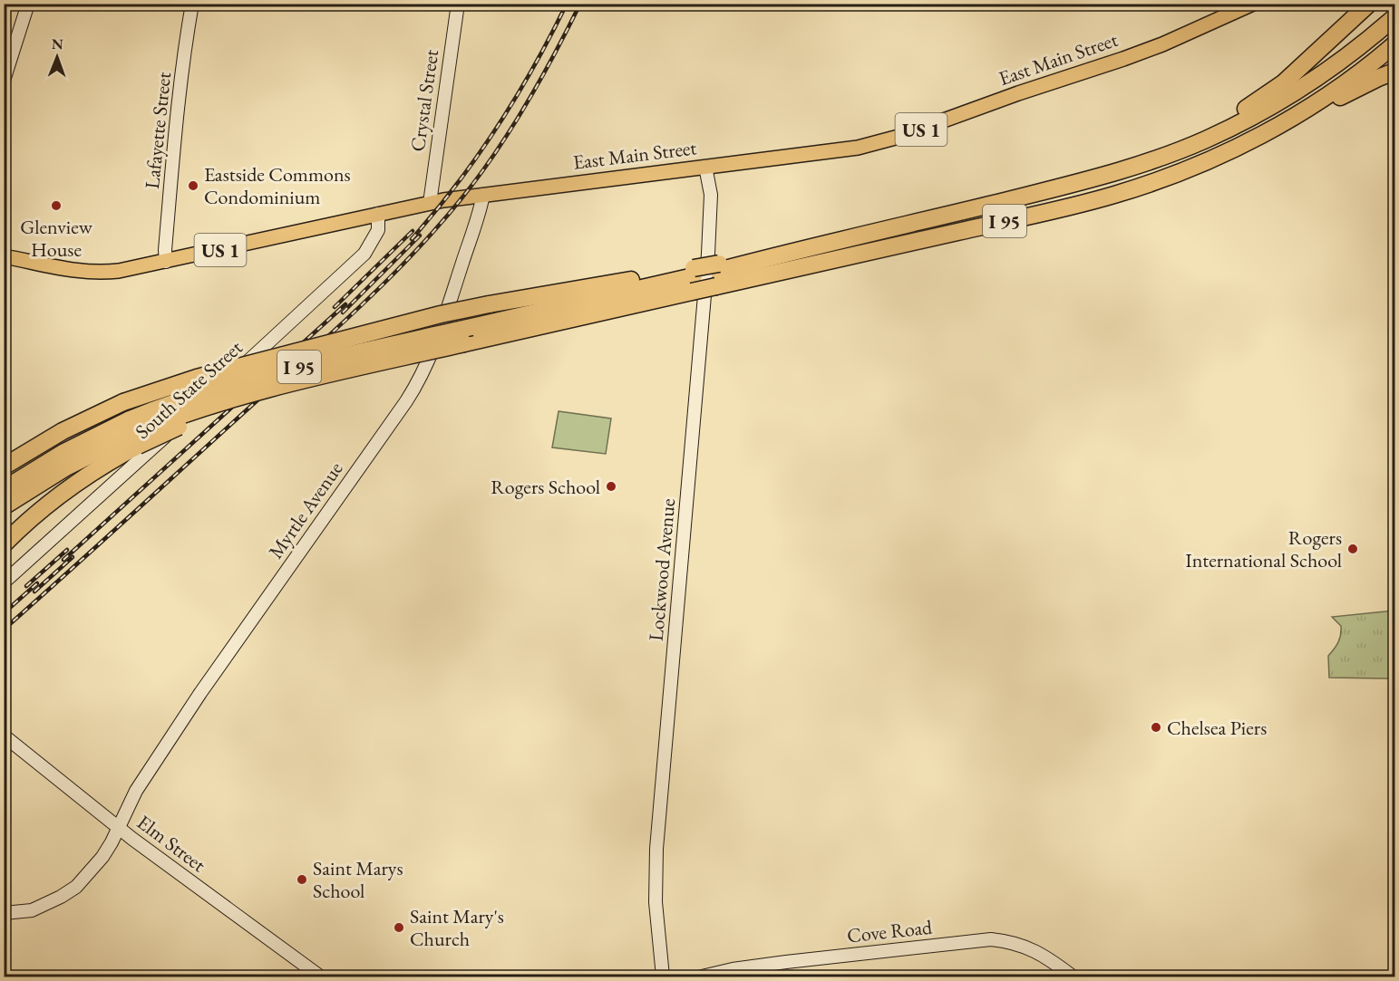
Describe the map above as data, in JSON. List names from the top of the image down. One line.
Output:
{"streets":{"highway":["I 95"],"main road":["East Main Street","US 1"],"street":["Crystal Street","Lafayette Street","South State Street","Myrtle Avenue","Lockwood Avenue","Elm Street","Cove Road"]},"crossings":[["East Main Street","Crystal Street"],["East Main Street","Lafayette Street"],["East Main Street","South State Street"],["East Main Street","Myrtle Avenue"],["East Main Street","Lockwood Avenue"],["Myrtle Avenue","Elm Street"]],"places":["Eastside Commons Condominium","Glenview House","Rogers School","Rogers International School","Chelsea Piers","Saint Marys School","Saint Mary's Church"],"north":"top"}
